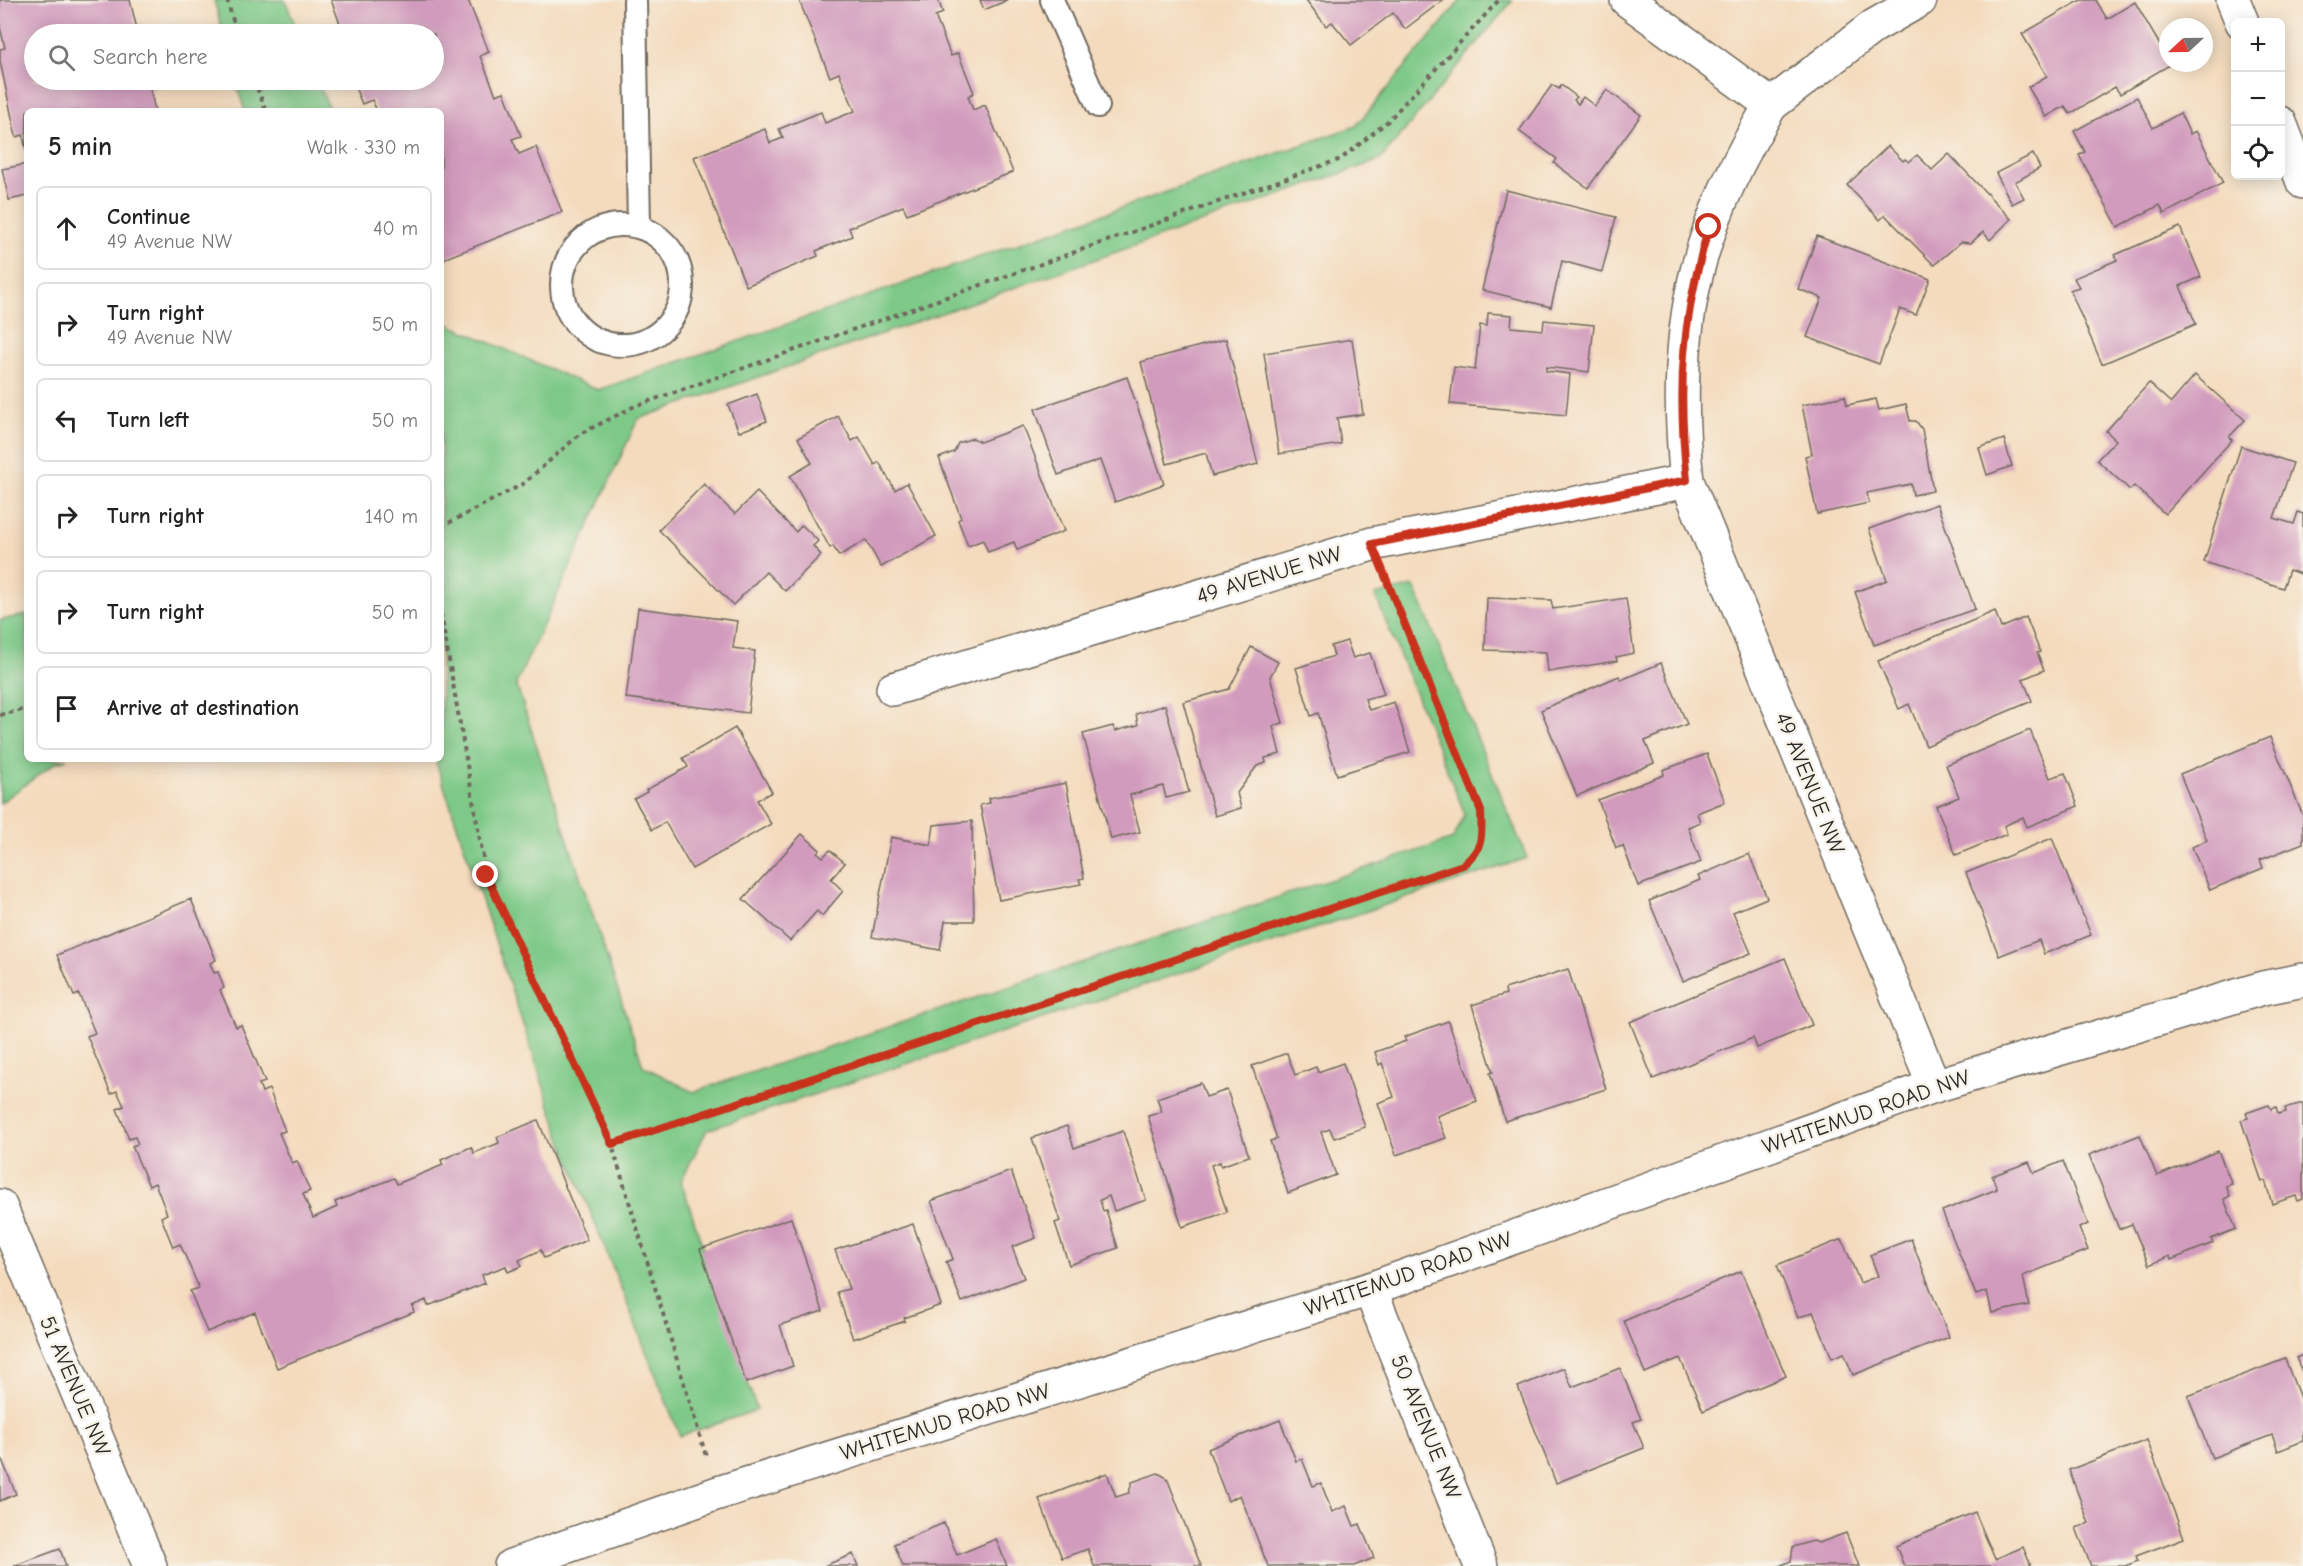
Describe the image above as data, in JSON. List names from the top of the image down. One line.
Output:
{"streets":{"street":["49 AVENUE NW","WHITEMUD ROAD NW","51 AVENUE NW","50 AVENUE NW"]},"crossings":[["49 AVENUE NW","WHITEMUD ROAD NW"],["WHITEMUD ROAD NW","50 AVENUE NW"]],"north":"left","page":{"map_buttons":["+","−"],"search":"Search here","heading":["5 min","Walk · 330 m"],"list":[["Continue","49 Avenue NW","40 m"],["Turn right","49 Avenue NW","50 m"],["Turn left","50 m"],["Turn right","140 m"],["Turn right","50 m"],"Arrive at destination"]}}
